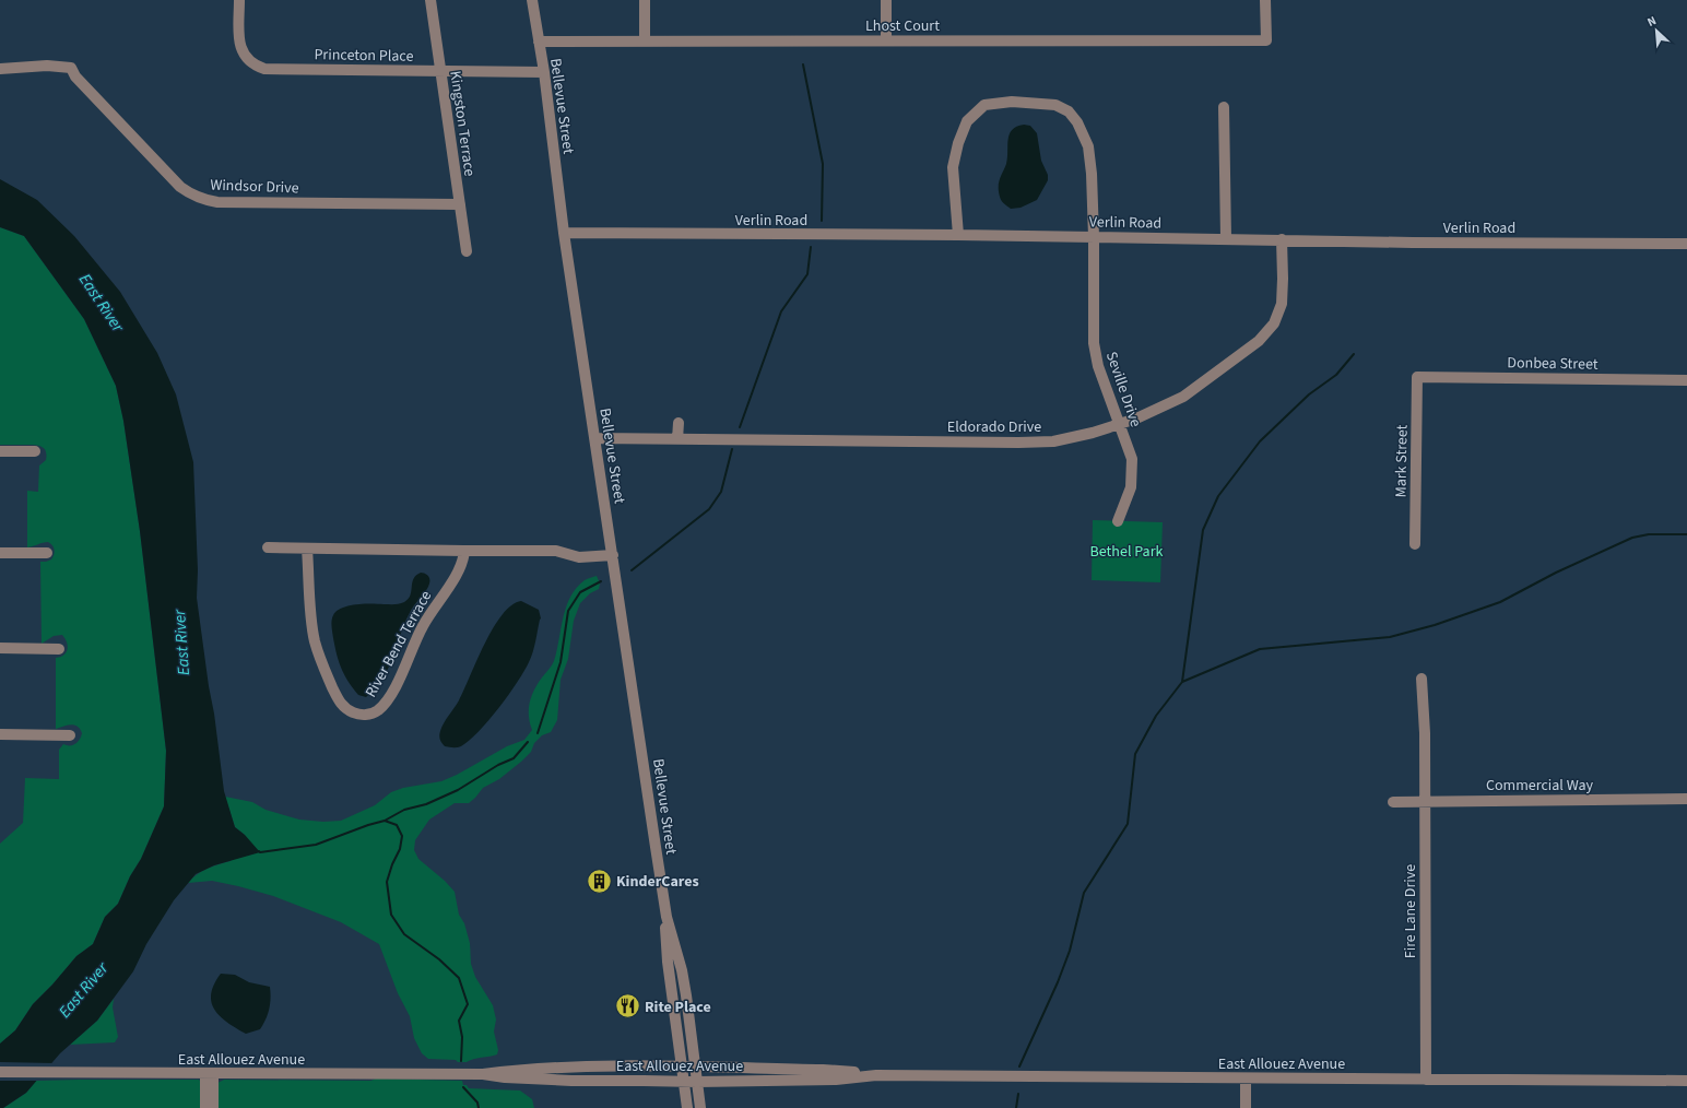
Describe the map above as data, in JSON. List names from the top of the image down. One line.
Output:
{"streets":{"street":["Lhost Court","Princeton Place","Bellevue Street","Kingston Terrace","Windsor Drive","Verlin Road","Donbea Street","Seville Drive","Eldorado Drive","Mark Street","River Bend Terrace","Commercial Way","Fire Lane Drive","East Allouez Avenue"]},"crossings":[["Lhost Court","Bellevue Street"],["Princeton Place","Bellevue Street"],["Princeton Place","Kingston Terrace"],["Bellevue Street","Verlin Road"],["Bellevue Street","Eldorado Drive"],["Bellevue Street","East Allouez Avenue"],["Kingston Terrace","Windsor Drive"],["Verlin Road","Seville Drive"],["Verlin Road","Eldorado Drive"],["Donbea Street","Mark Street"],["Seville Drive","Eldorado Drive"],["Commercial Way","Fire Lane Drive"],["Fire Lane Drive","East Allouez Avenue"]],"water":["East River"],"parks":["Bethel Park"],"places":{"building":["KinderCares"],"restaurant":["Rite Place"]},"north":"top left"}
